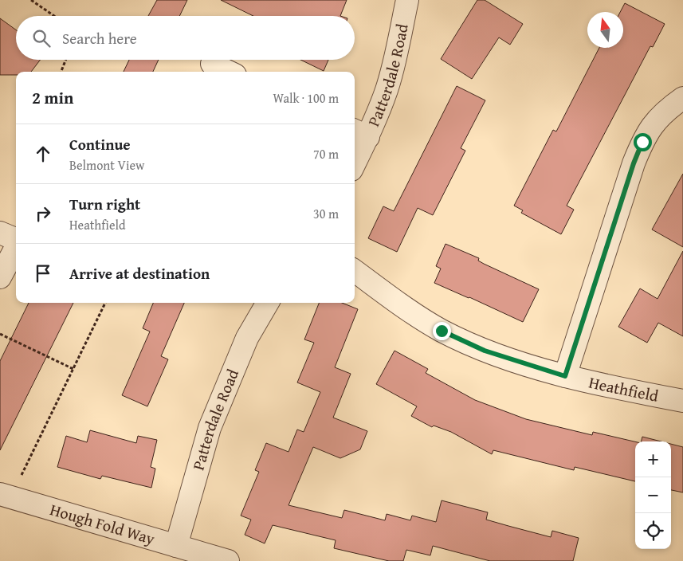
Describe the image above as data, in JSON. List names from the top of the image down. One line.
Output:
{"streets":{"street":["Patterdale Road","Heathfield","Hough Fold Way"]},"crossings":[["Patterdale Road","Hough Fold Way"]],"north":"top","page":{"search":"Search here","heading":["2 min","Walk · 100 m"],"list":[["Continue","Belmont View","70 m"],["Turn right","Heathfield","30 m"],"Arrive at destination"],"map_buttons":["+","−"]}}
